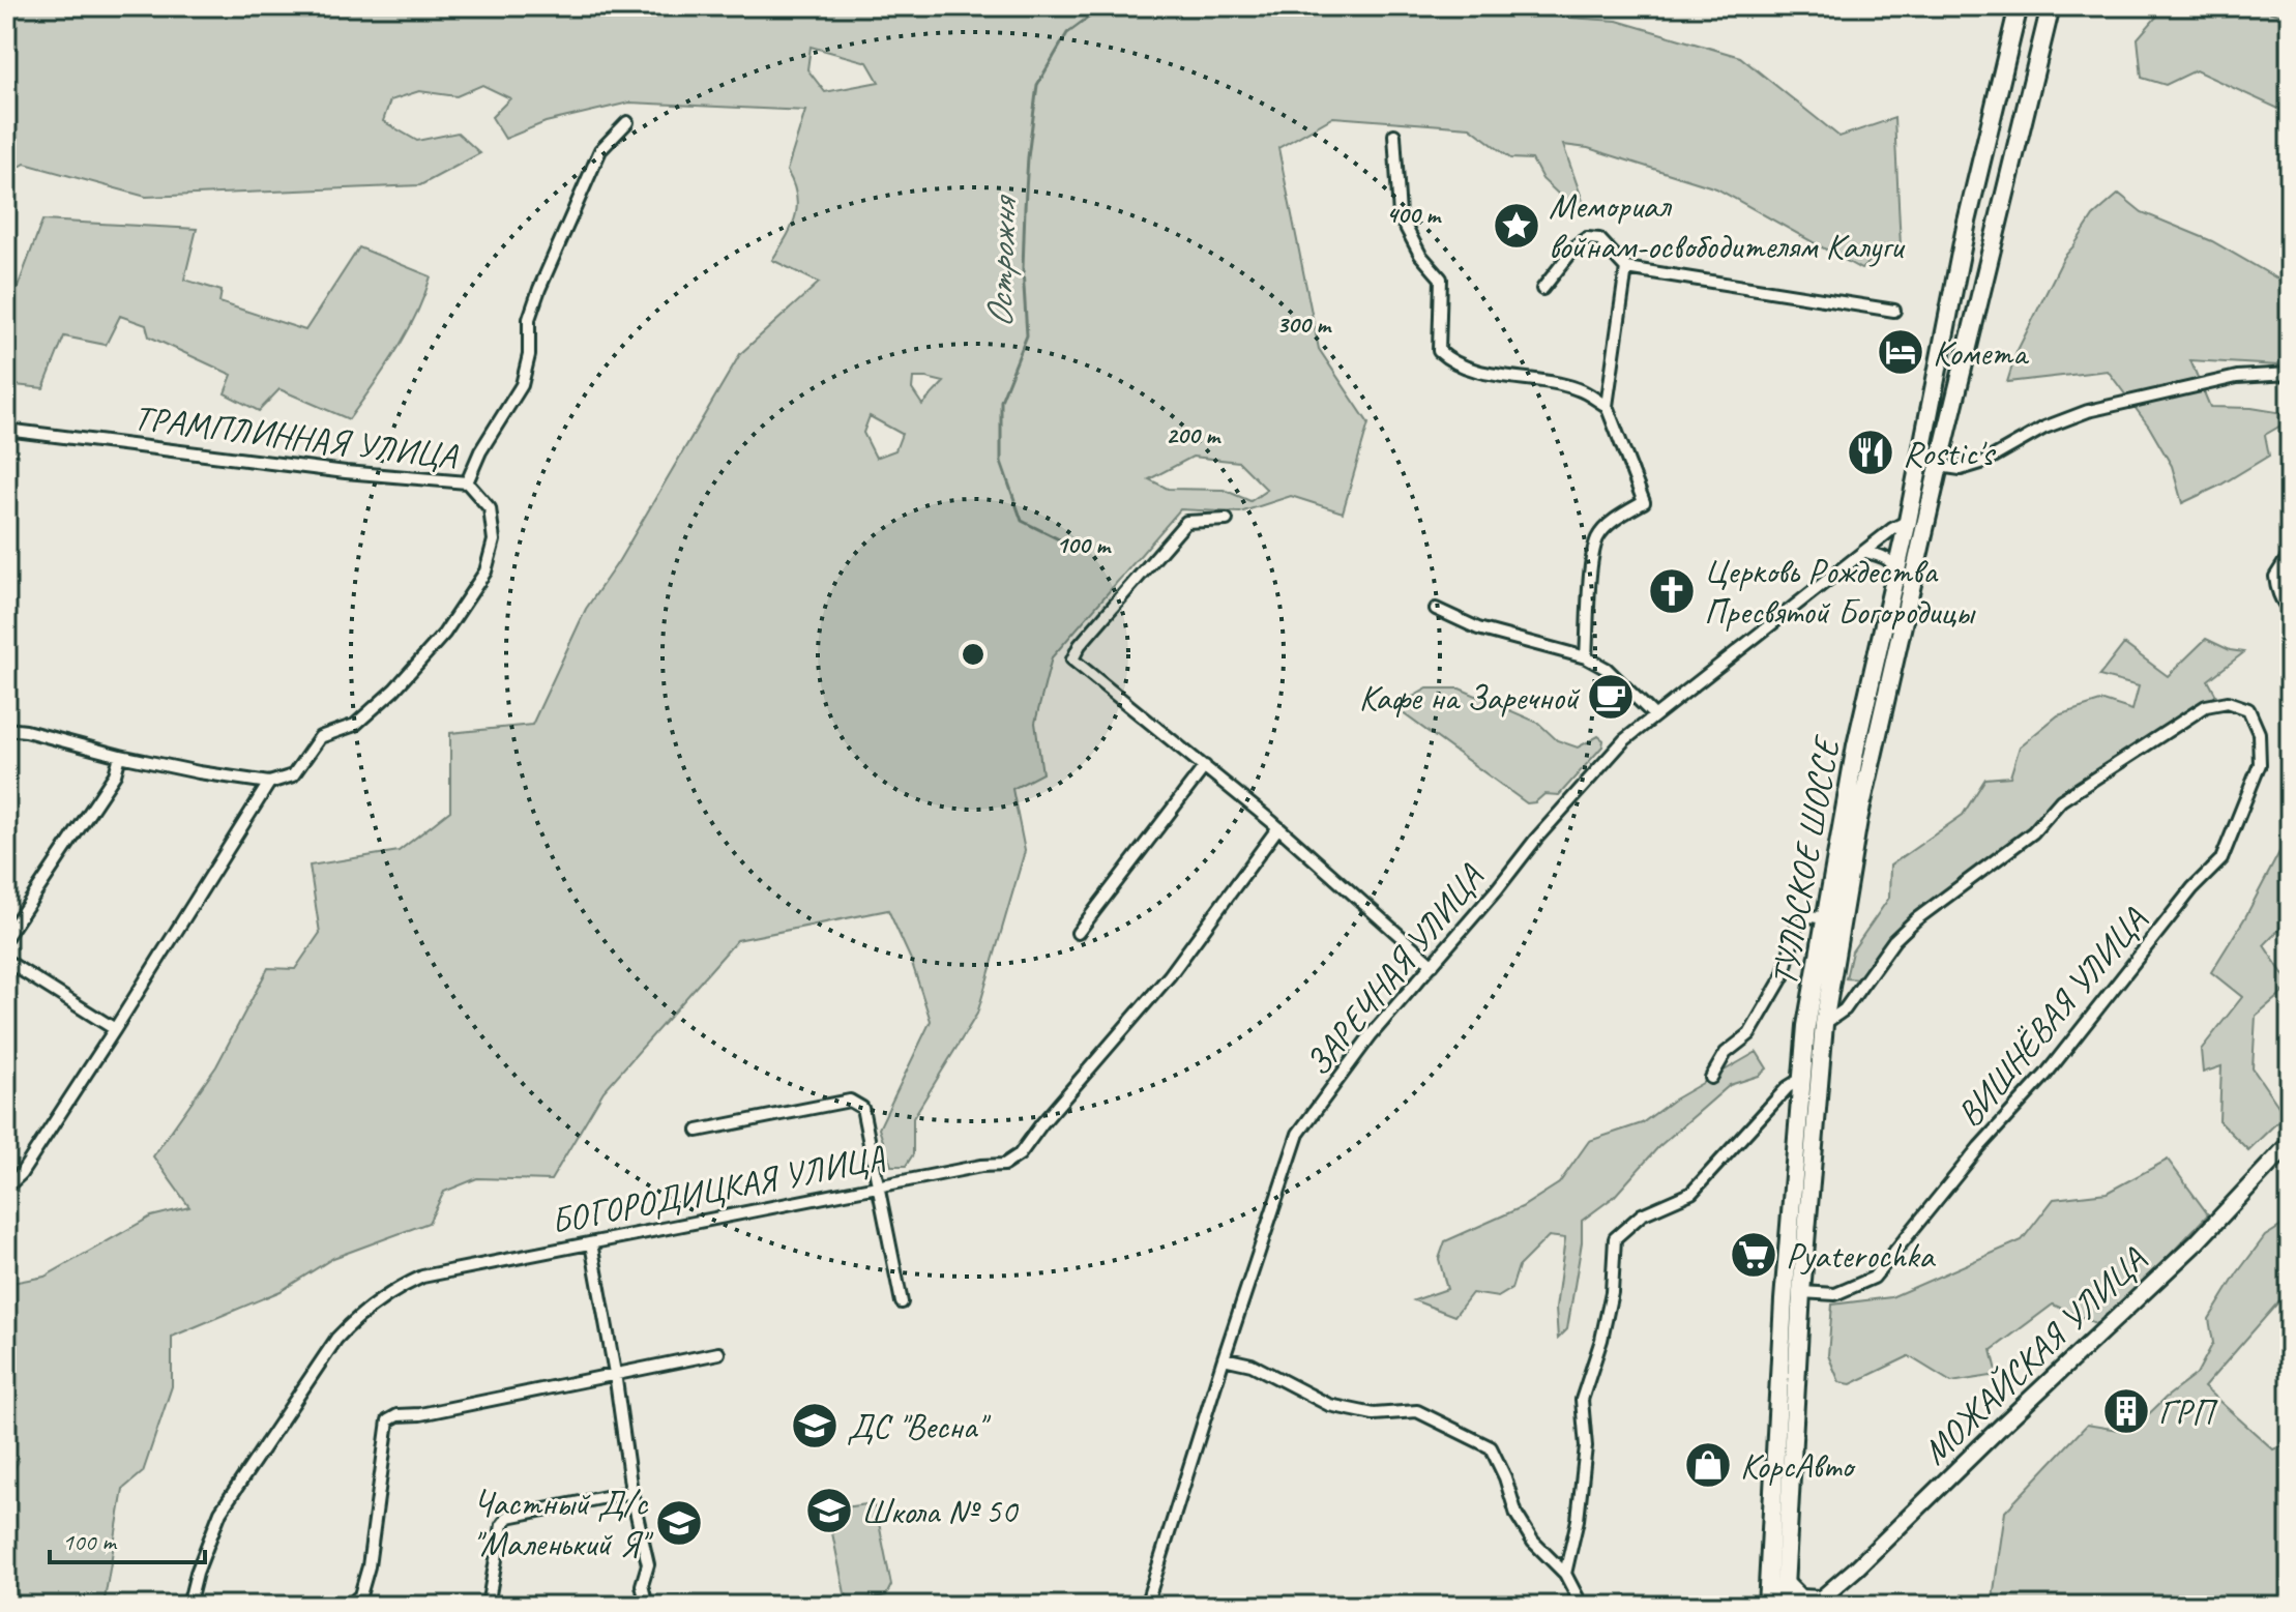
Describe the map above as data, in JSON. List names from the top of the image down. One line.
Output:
{"streets":{"main road":["ТУЛЬСКОЕ ШОССЕ"],"street":["ТРАМПЛИННАЯ УЛИЦА","ЗАРЕЧНАЯ УЛИЦА","ВИШНЁВАЯ УЛИЦА","БОГОРОДИЦКАЯ УЛИЦА","МОЖАЙСКАЯ УЛИЦА"]},"crossings":[["ТУЛЬСКОЕ ШОССЕ","ЗАРЕЧНАЯ УЛИЦА"],["ТУЛЬСКОЕ ШОССЕ","ВИШНЁВАЯ УЛИЦА"]],"water":["Острожня"],"places":{"place":["Мемориал войнам-освободителям Калуги"],"hotel":["Комета"],"restaurant":["Rostic's"],"church":["Церковь Рождества Пресвятой Богородицы"],"cafe":["Кафе на Заречной"],"supermarket":["Pyaterochka"],"building":["ГРП"],"school or university":["ДС \"Весна\"","Школа № 50","Частный Д/с \"Маленький Я\""],"shop":["КорсАвто"]},"scale_bar":"100 m","rings":["400 m","300 m","200 m","100 m"]}
